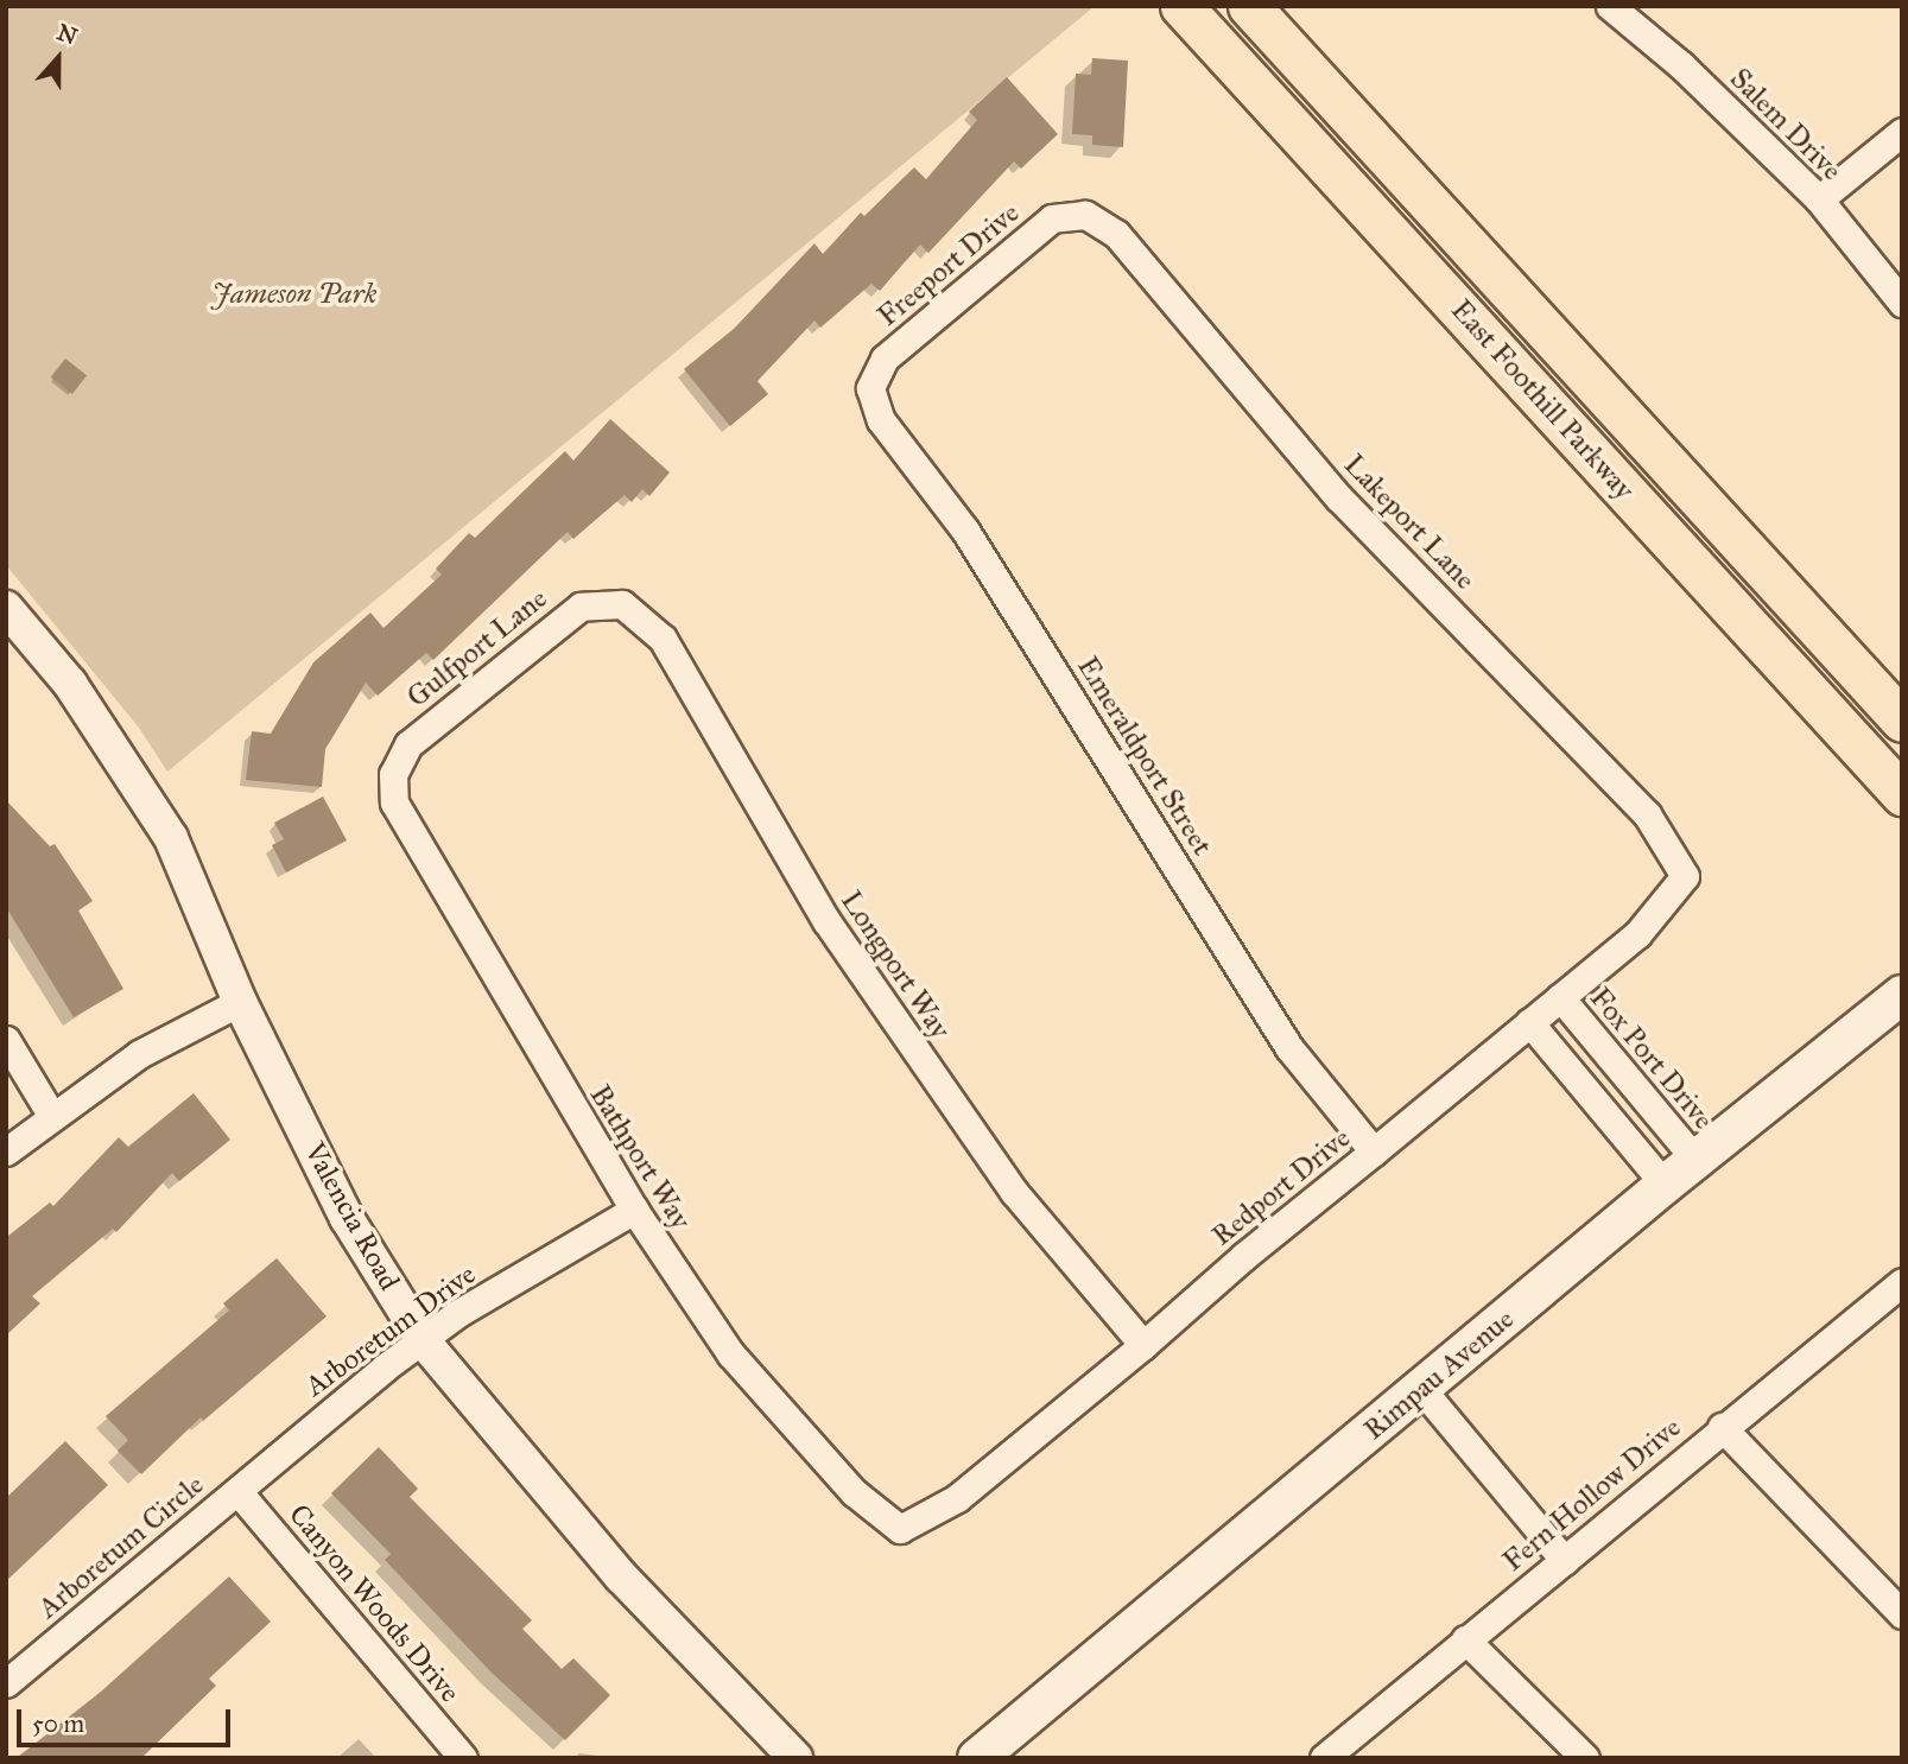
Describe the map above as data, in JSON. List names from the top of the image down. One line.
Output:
{"streets":{"main road":["East Foothill Parkway","Rimpau Avenue"],"street":["Salem Drive","Freeport Drive","Lakeport Lane","Gulfport Lane","Emeraldport Street","Longport Way","Fox Port Drive","Bathport Way","Redport Drive","Valencia Road","Arboretum Drive","Fern Hollow Drive","Arboretum Circle","Canyon Woods Drive"]},"crossings":[["Freeport Drive","Lakeport Lane"],["Freeport Drive","Emeraldport Street"],["Lakeport Lane","Redport Drive"],["Gulfport Lane","Longport Way"],["Gulfport Lane","Bathport Way"],["Emeraldport Street","Redport Drive"],["Longport Way","Redport Drive"],["Fox Port Drive","Redport Drive"],["Fox Port Drive","Rimpau Avenue"],["Bathport Way","Redport Drive"],["Bathport Way","Arboretum Drive"],["Valencia Road","Arboretum Drive"],["Arboretum Drive","Arboretum Circle"],["Arboretum Drive","Canyon Woods Drive"],["Arboretum Circle","Canyon Woods Drive"]],"parks":["Jameson Park"],"scale_bar":"50 m","north":"top"}
